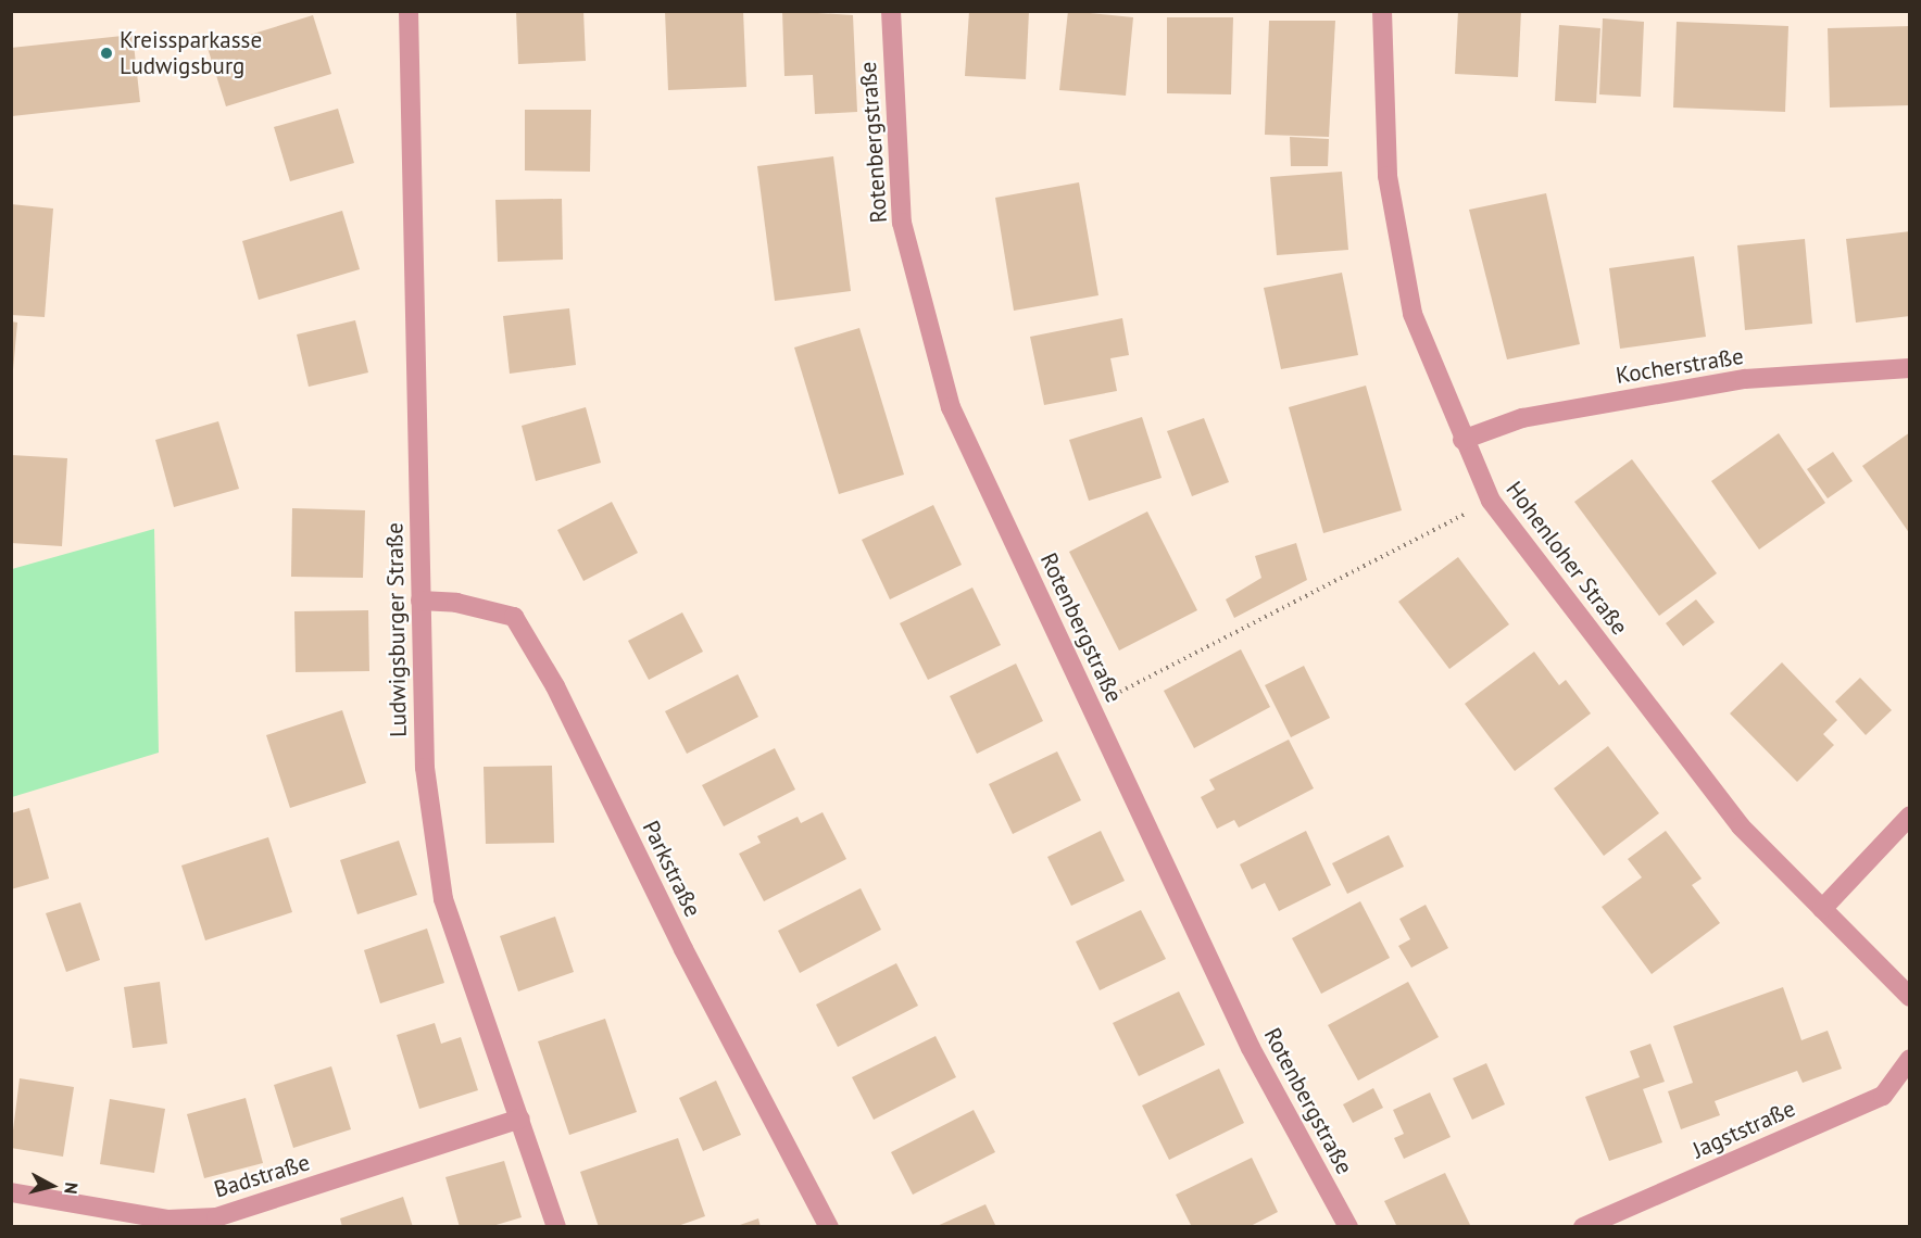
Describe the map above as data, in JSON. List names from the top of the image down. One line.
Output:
{"streets":{"street":["Rotenbergstraße","Kocherstraße","Hohenloher Straße","Ludwigsburger Straße","Parkstraße","Jagststraße","Badstraße"]},"crossings":[["Kocherstraße","Hohenloher Straße"],["Ludwigsburger Straße","Parkstraße"],["Ludwigsburger Straße","Badstraße"]],"places":["Kreissparkasse Ludwigsburg"],"north":"right"}
